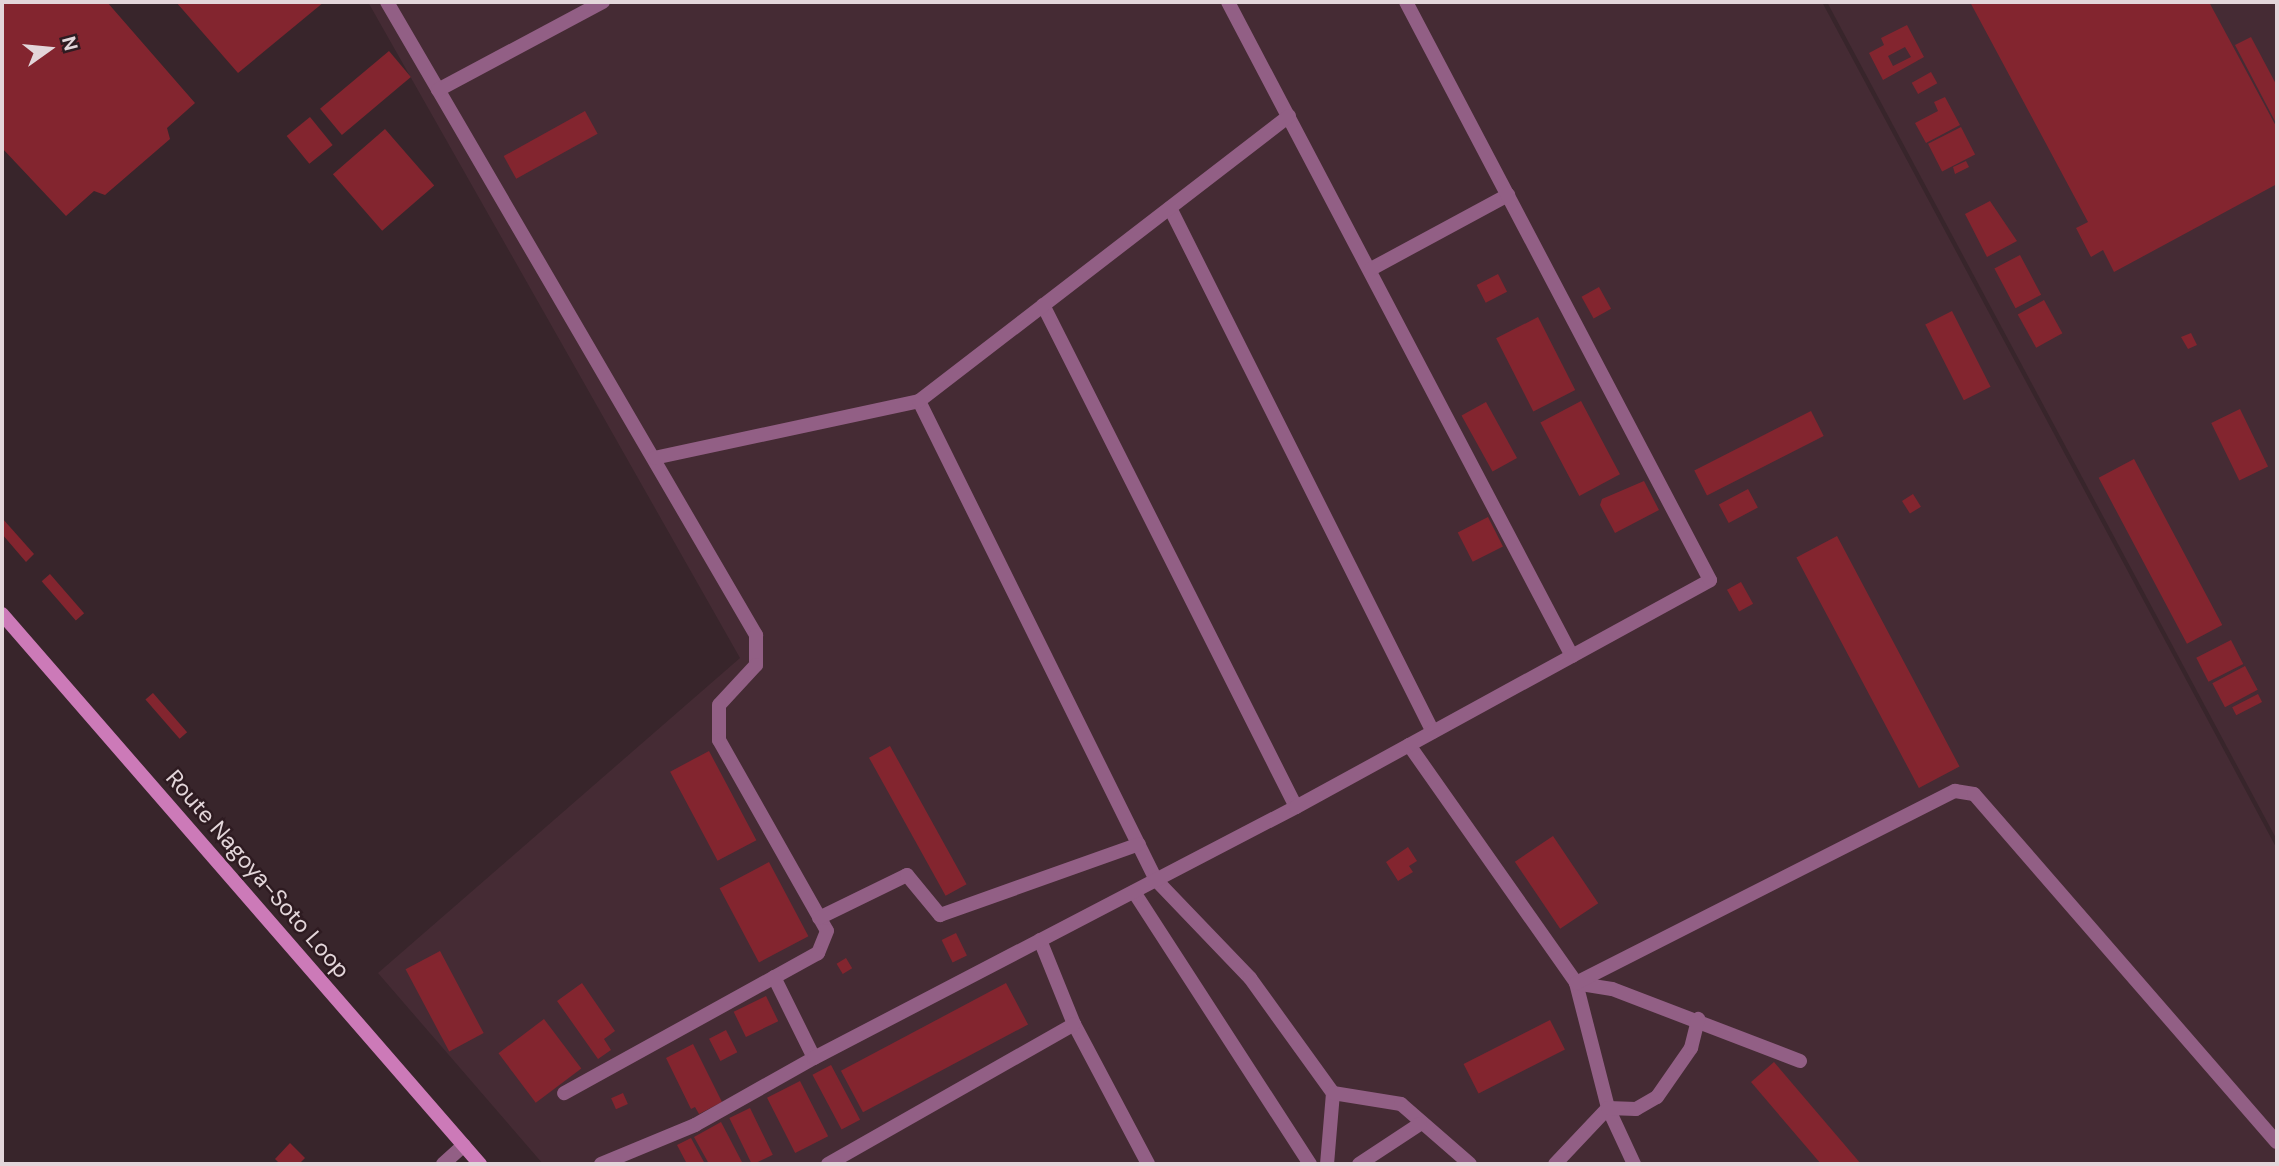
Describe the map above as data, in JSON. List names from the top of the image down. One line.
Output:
{"streets":{"main road":["Route Nagoya-Soto Loop"]},"north":"right"}
